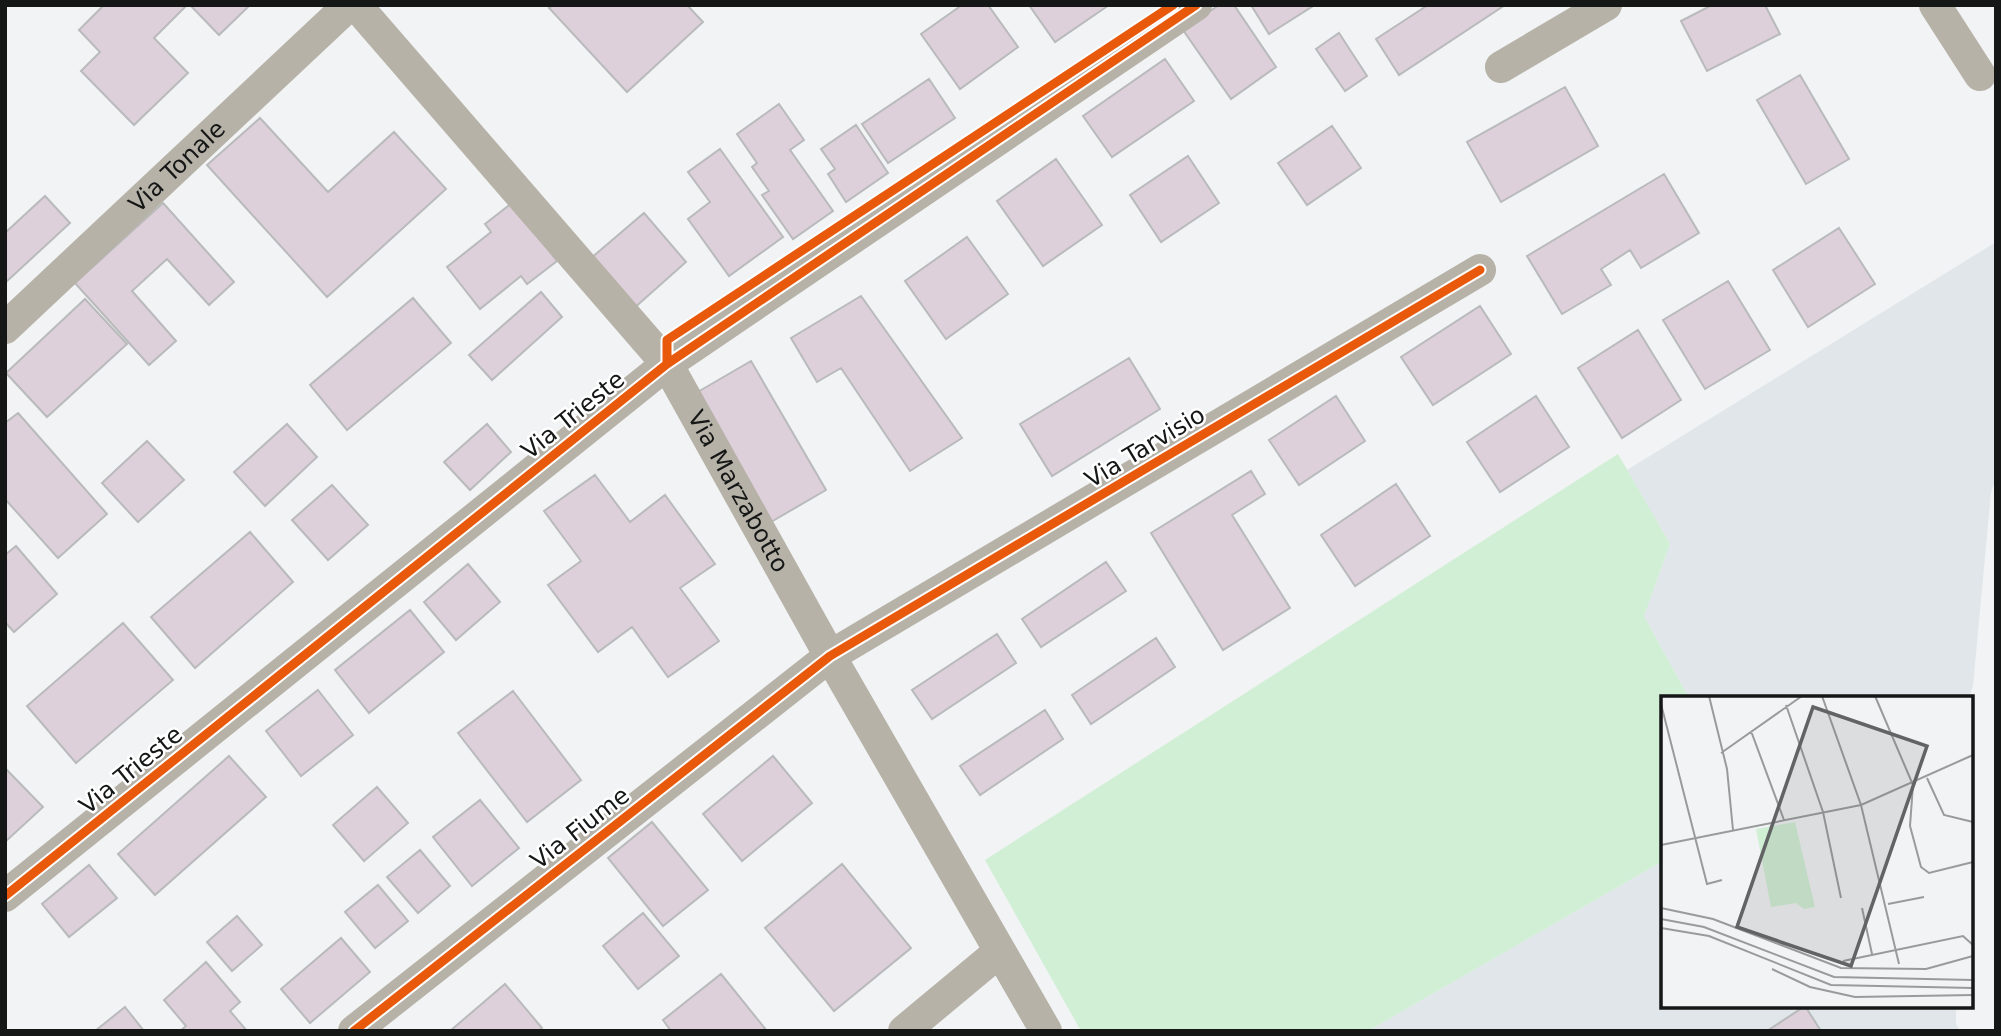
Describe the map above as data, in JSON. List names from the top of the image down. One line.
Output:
{"streets":{"street":["Via Tonale","Via Trieste","Via Tarvisio","Via Marzabotto","Via Fiume"]},"crossings":[["Via Trieste","Via Marzabotto"],["Via Tarvisio","Via Marzabotto"],["Via Tarvisio","Via Fiume"],["Via Marzabotto","Via Fiume"]]}
